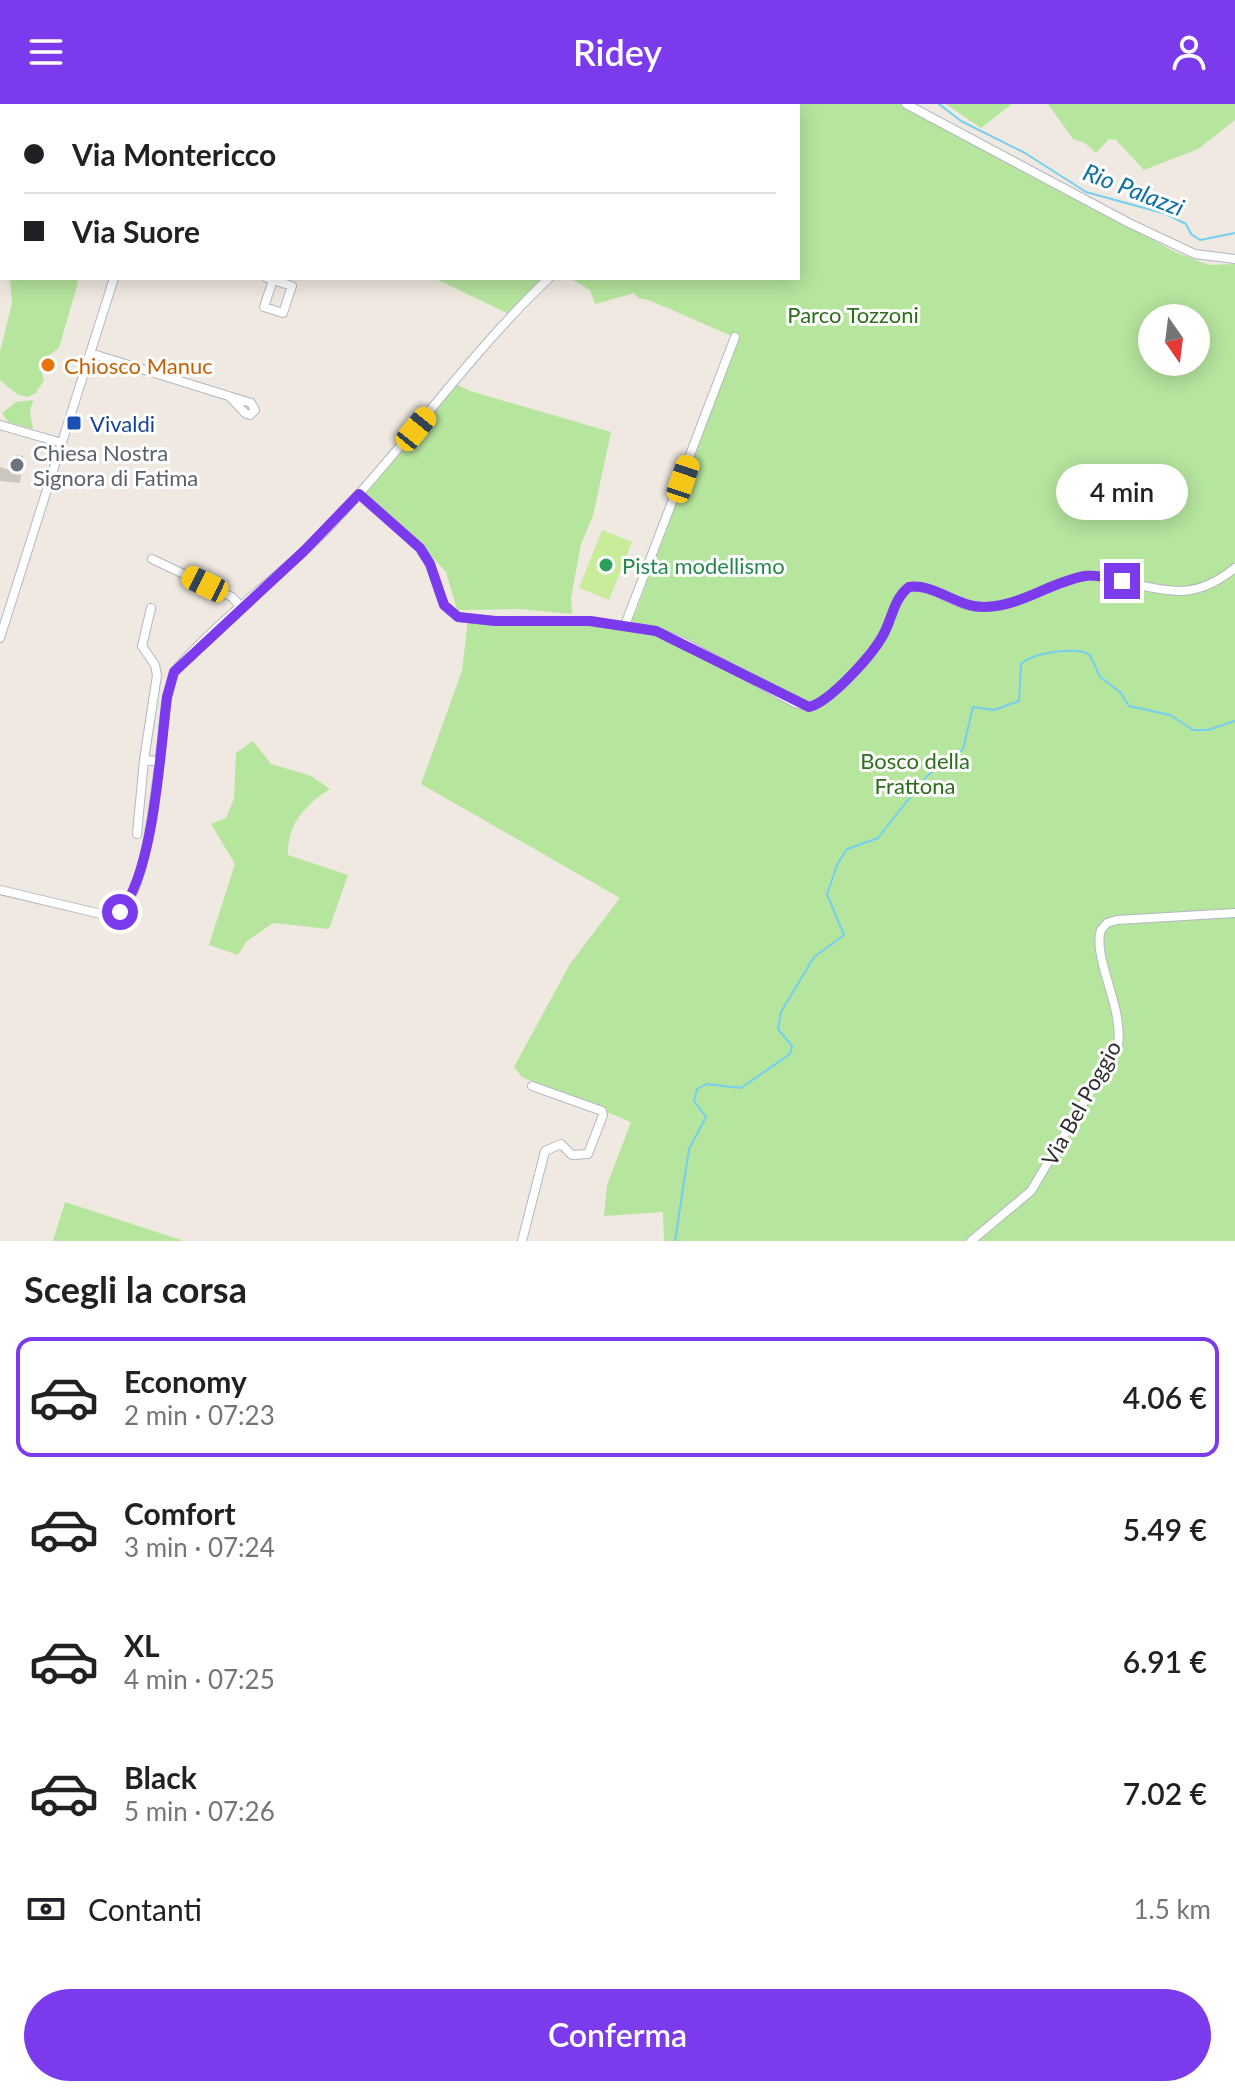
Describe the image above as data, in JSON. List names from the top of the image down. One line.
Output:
{"streets":{"street":["Via Bel Poggio"]},"water":["Rio Palazzi"],"parks":["Parco Tozzoni","Bosco della Frattona"],"places":{"other":["Chiosco Manuc","Chiesa Nostra Signora di Fatima","Pista modellismo"],"transit":["Vivaldi"]},"north":"bottom","page":{"header":"Ridey","banner":["Via Montericco","Via Suore"],"bubble":"4 min","heading":"Scegli la corsa","list":[{"name":"Economy","note":"2 min · 07:23","value":"4.06 €"},{"name":"Comfort","note":"3 min · 07:24","value":"5.49 €"},{"name":"XL","note":"4 min · 07:25","value":"6.91 €"},{"name":"Black","note":"5 min · 07:26","value":"7.02 €"}],"pay":["Contanti","1.5 km"],"buttons":"Conferma"}}
